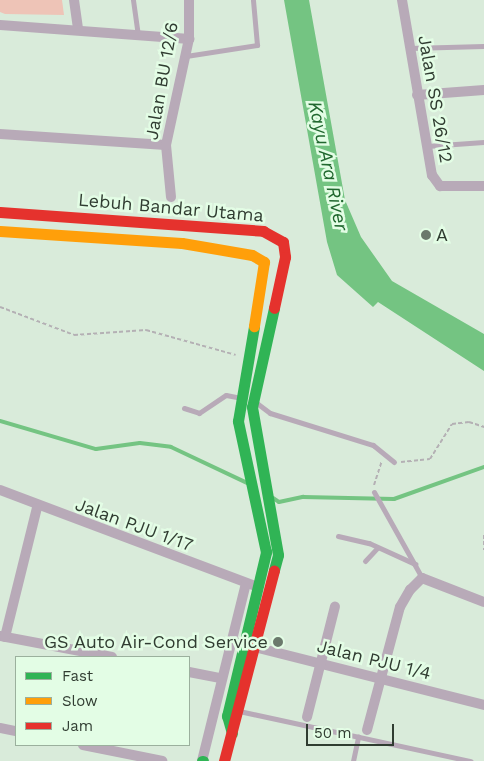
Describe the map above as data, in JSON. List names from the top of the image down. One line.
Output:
{"streets":{"main road":["Lebuh Bandar Utama"],"street":["Jalan BU 12/6","Jalan SS 26/12","Jalan PJU 1/17","Jalan PJU 1/4"]},"crossings":[["Lebuh Bandar Utama","Jalan PJU 1/17"],["Lebuh Bandar Utama","Jalan PJU 1/4"]],"water":["Kayu Ara River"],"places":["A","GS Auto Air-Cond Service"],"legend":["Fast","Slow","Jam"],"scale_bar":"50 m"}
